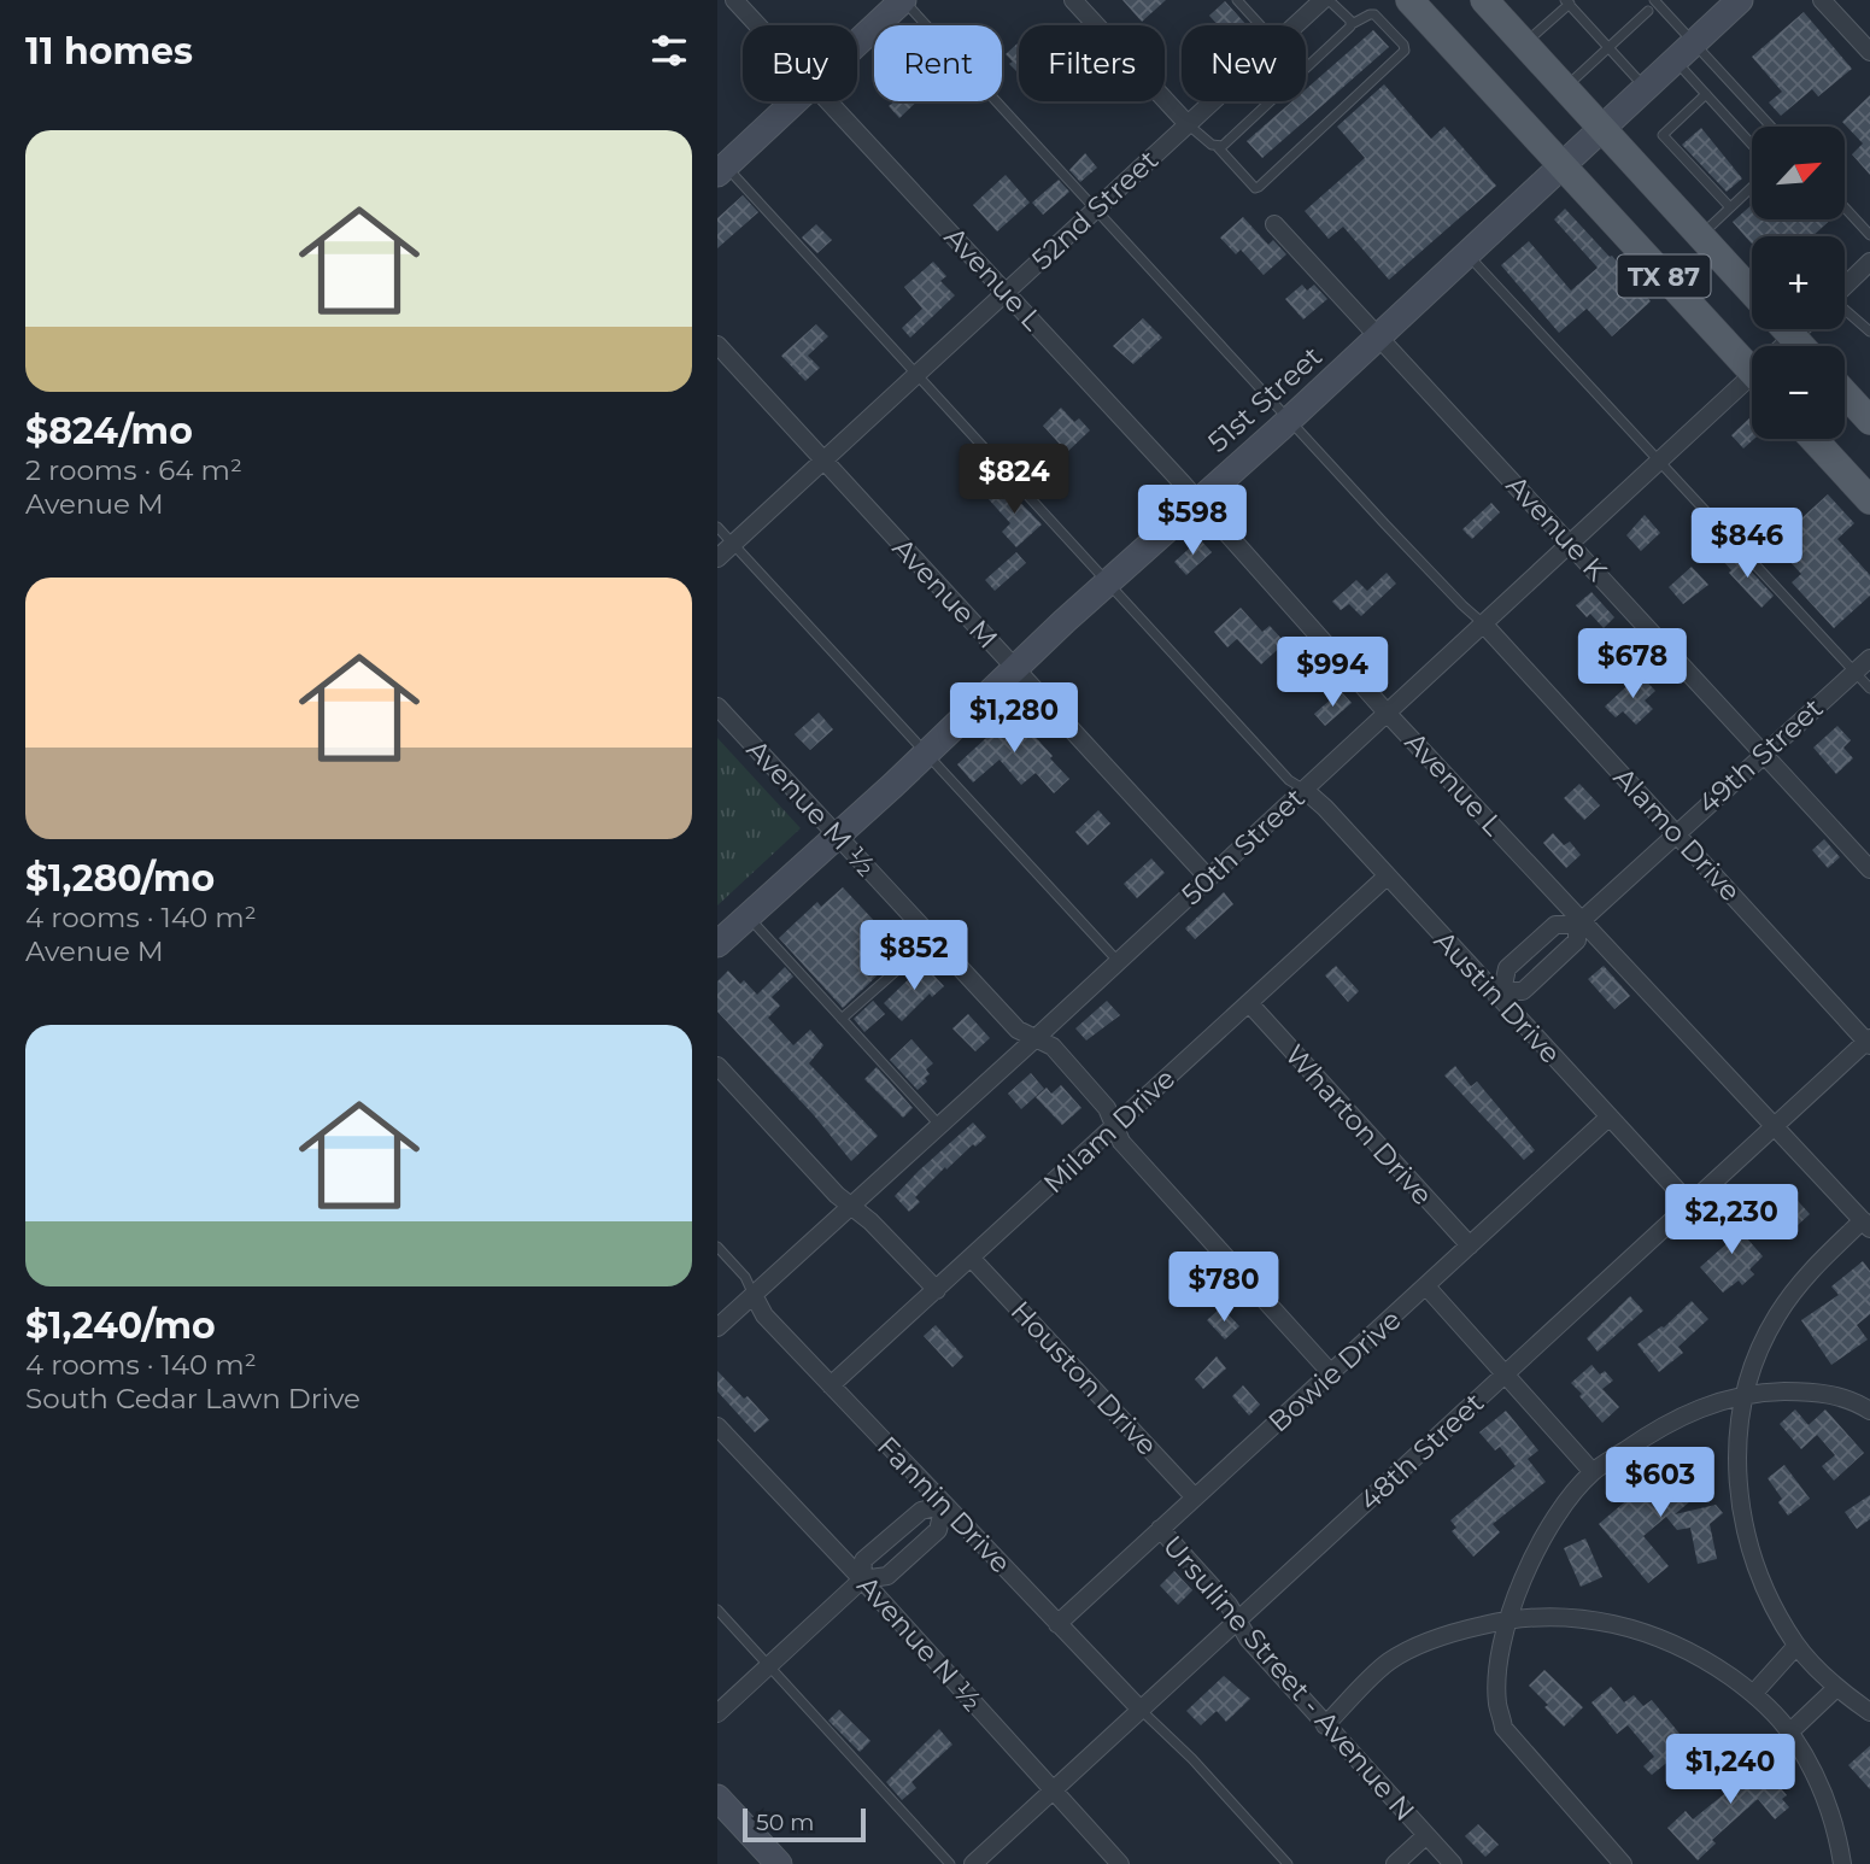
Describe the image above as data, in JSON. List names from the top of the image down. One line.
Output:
{"streets":{"main road":["TX 87"],"street":["52nd Street","Avenue L","51st Street","Avenue K","Avenue M","49th Street","Avenue M ½","Alamo Drive","50th Street","Austin Drive","Wharton Drive","Milam Drive","Bowie Drive","Houston Drive","48th Street","Fannin Drive","Avenue N ½","Ursuline Street - Avenue N"]},"crossings":[["52nd Street","Avenue L"],["52nd Street","Avenue M"],["TX 87","51st Street"],["Avenue L","51st Street"],["Avenue L","49th Street"],["Avenue L","50th Street"],["Avenue L","48th Street"],["51st Street","Avenue K"],["51st Street","Avenue M"],["51st Street","Avenue M ½"],["Avenue K","49th Street"],["Avenue K","50th Street"],["Avenue M","50th Street"],["49th Street","Alamo Drive"],["49th Street","Austin Drive"],["Avenue M ½","50th Street"],["Avenue M ½","Milam Drive"],["Avenue M ½","Bowie Drive"],["Alamo Drive","50th Street"],["Alamo Drive","48th Street"],["50th Street","Austin Drive"],["50th Street","Fannin Drive"],["Austin Drive","Milam Drive"],["Austin Drive","Bowie Drive"],["Austin Drive","48th Street"],["Wharton Drive","Milam Drive"],["Wharton Drive","Bowie Drive"],["Milam Drive","Houston Drive"],["Milam Drive","Fannin Drive"],["Bowie Drive","Houston Drive"],["Bowie Drive","Fannin Drive"],["Bowie Drive","Ursuline Street - Avenue N"],["48th Street","Fannin Drive"],["48th Street","Avenue N ½"],["48th Street","Ursuline Street - Avenue N"]],"scale_bar":"50 m","north":"top right","page":{"heading":"11 homes","chip":["Buy","Rent","Filters","New"],"list":[{"name":"$824/mo","note":"2 rooms · 64 m² · Avenue M"},{"name":"$1,280/mo","note":"4 rooms · 140 m² · Avenue M"},{"name":"$1,240/mo","note":"4 rooms · 140 m² · South Cedar Lawn Drive"}],"map_buttons":["+","−"],"price":["$824","$598","$846","$678","$994","$1,280","$852","$2,230","$780","$603","$1,240"],"scale":"50 m"}}
